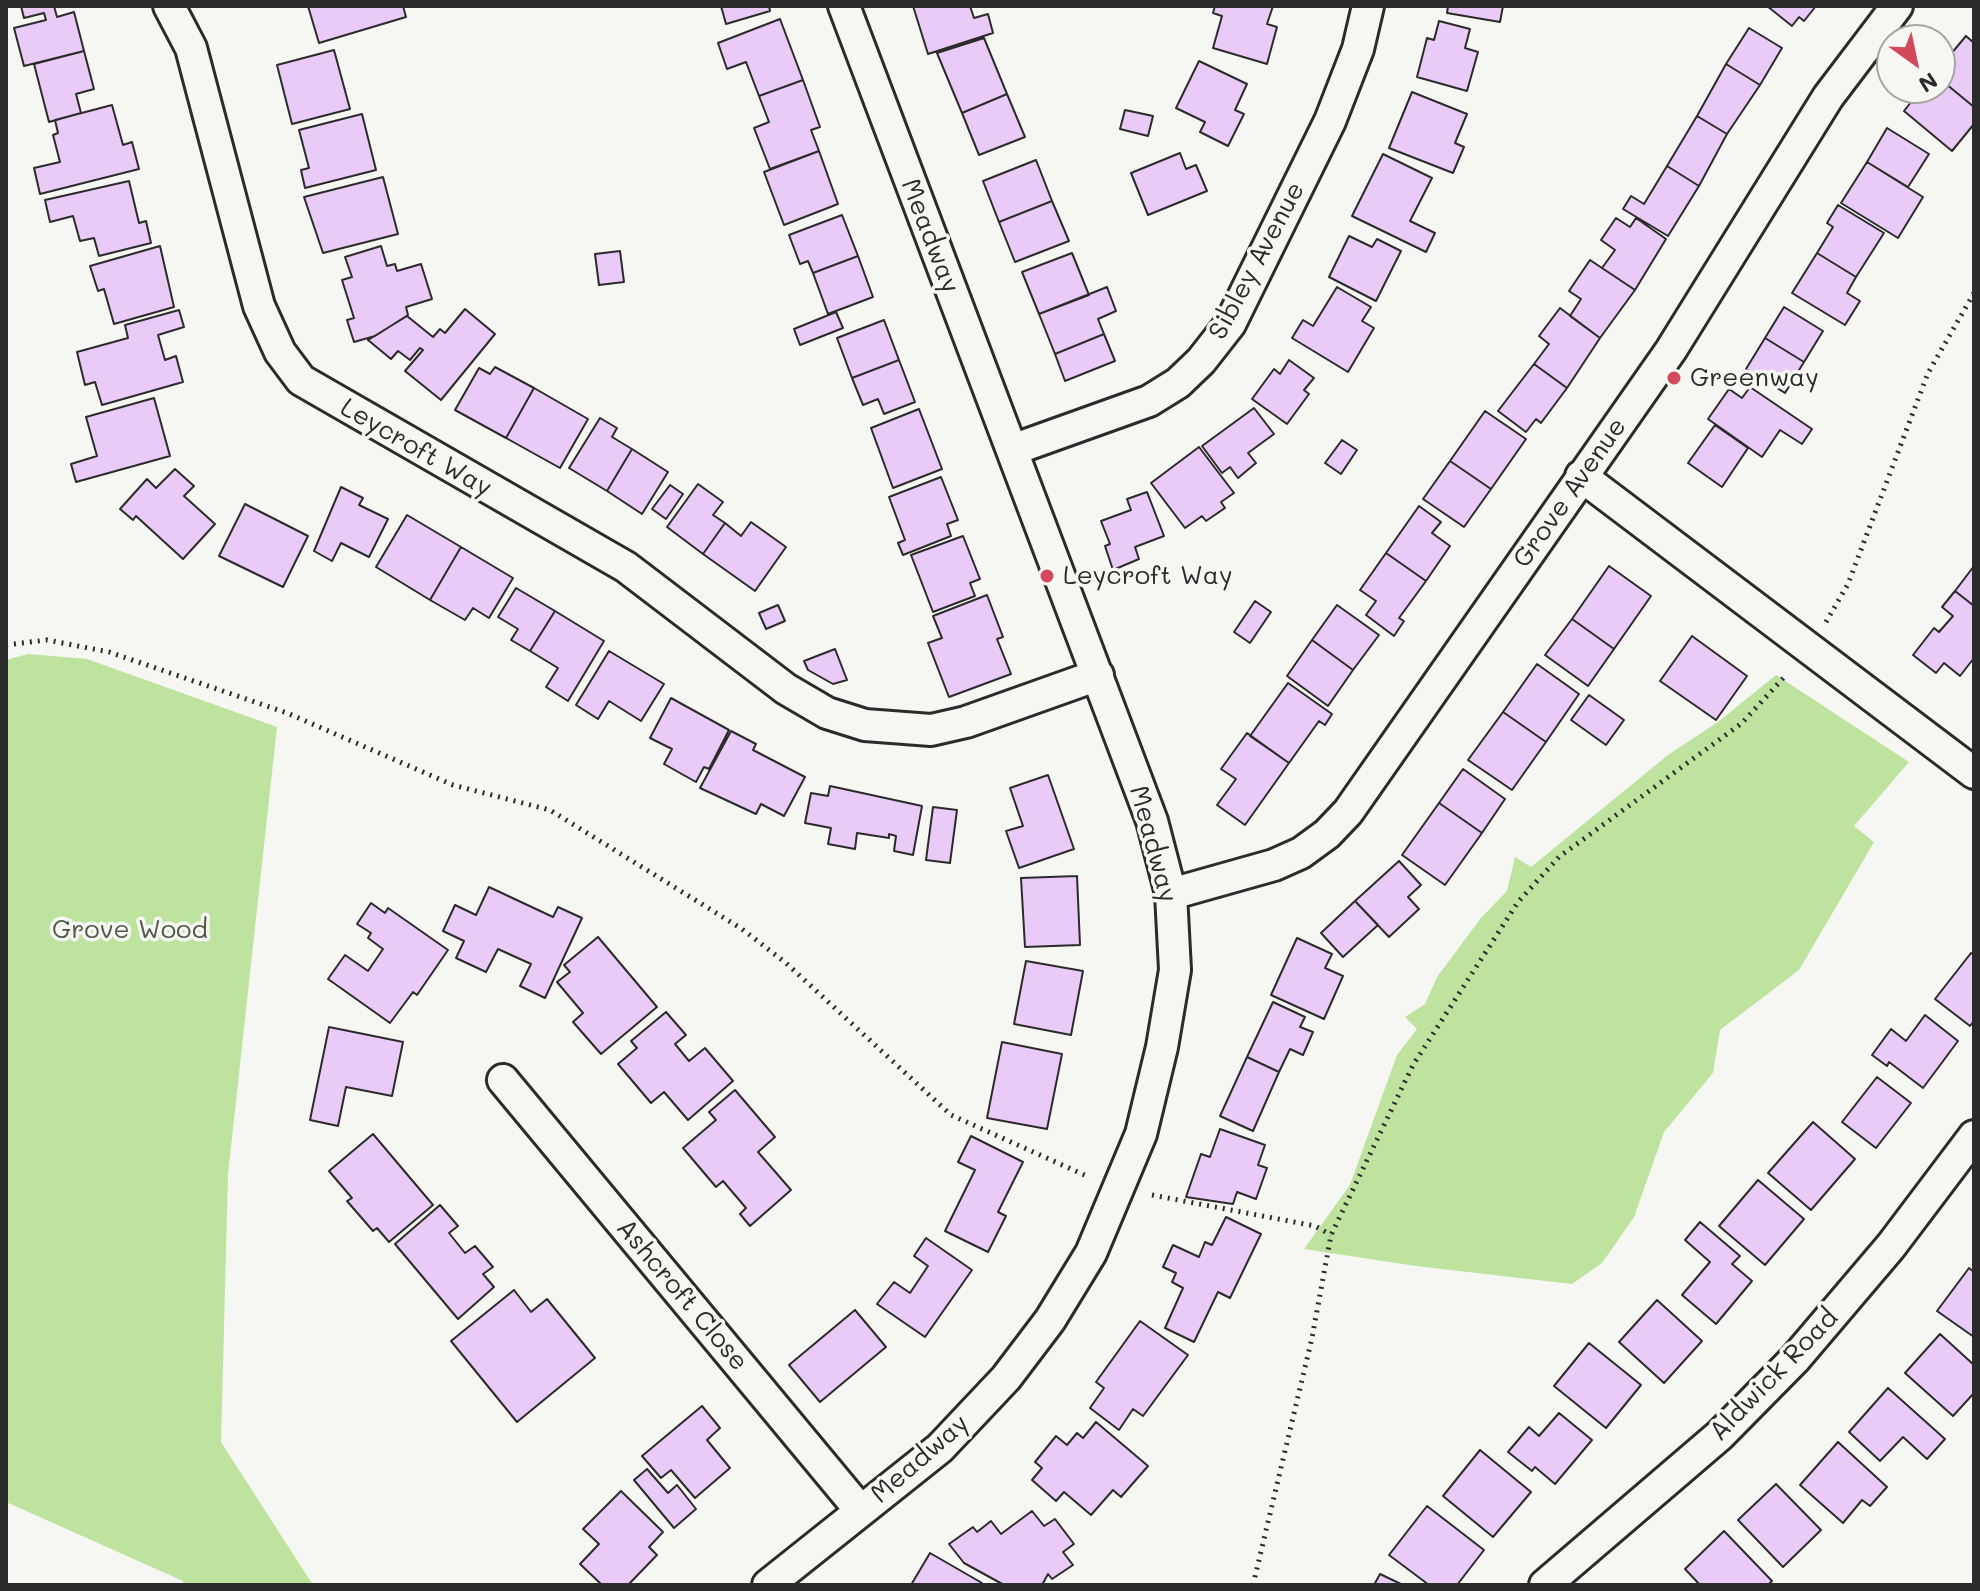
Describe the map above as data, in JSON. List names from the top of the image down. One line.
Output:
{"streets":{"street":["Meadway","Sibley Avenue","Leycroft Way","Grove Avenue","Ashcroft Close","Aldwick Road"]},"crossings":[["Meadway","Sibley Avenue"],["Meadway","Leycroft Way"],["Meadway","Grove Avenue"],["Meadway","Ashcroft Close"]],"parks":["Grove Wood"],"places":["Greenway","Leycroft Way"],"north":"bottom right"}
